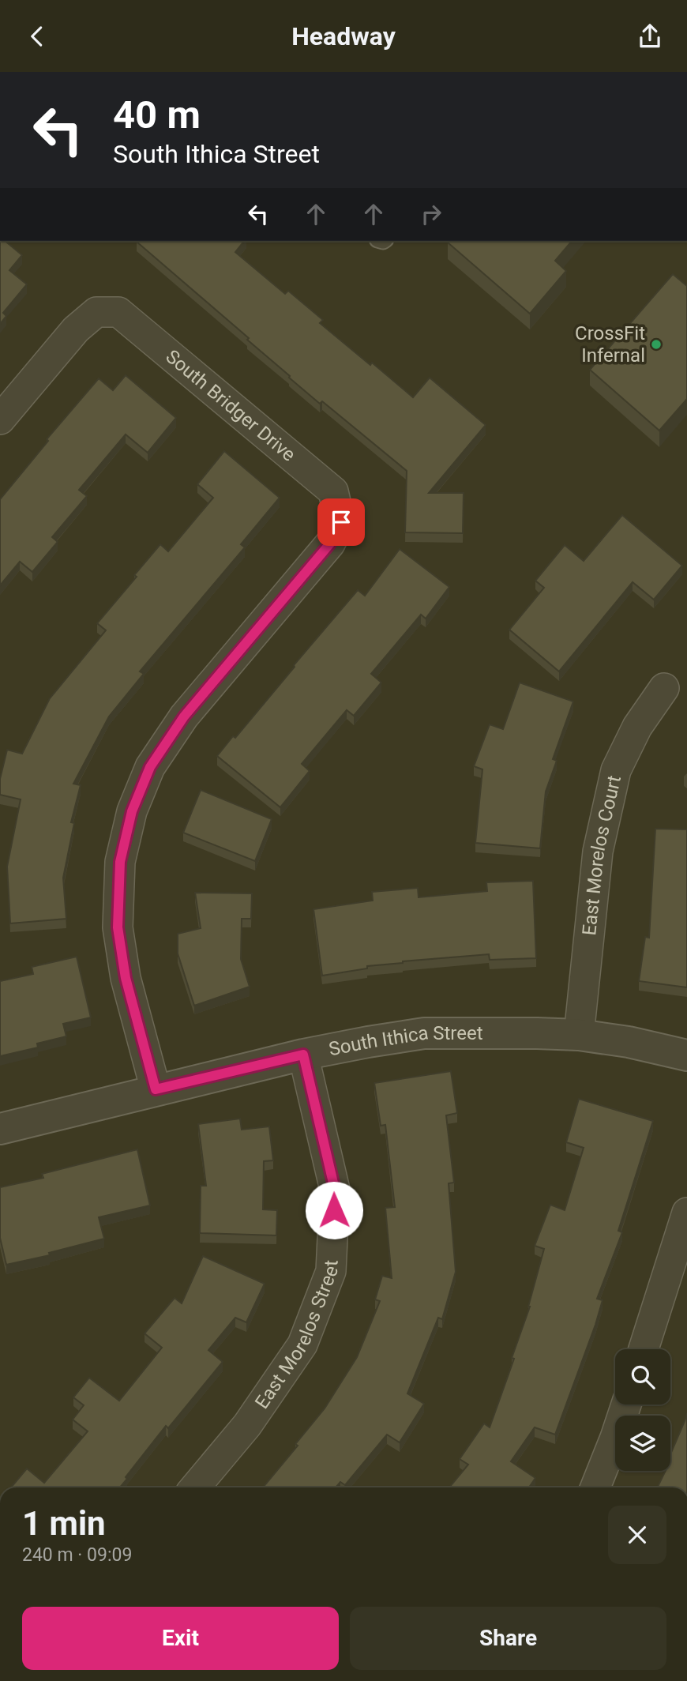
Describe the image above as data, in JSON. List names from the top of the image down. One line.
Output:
{"streets":{"street":["South Bridger Drive","East Morelos Court","South Ithica Street","East Morelos Street"]},"crossings":[["South Bridger Drive","South Ithica Street"],["East Morelos Court","South Ithica Street"],["South Ithica Street","East Morelos Street"]],"places":["CrossFit Infernal"],"page":{"header":"Headway","turn":["40 m","South Ithica Street"],"heading":["1 min","240 m · 09:09"],"buttons":["Exit","Share"]}}
